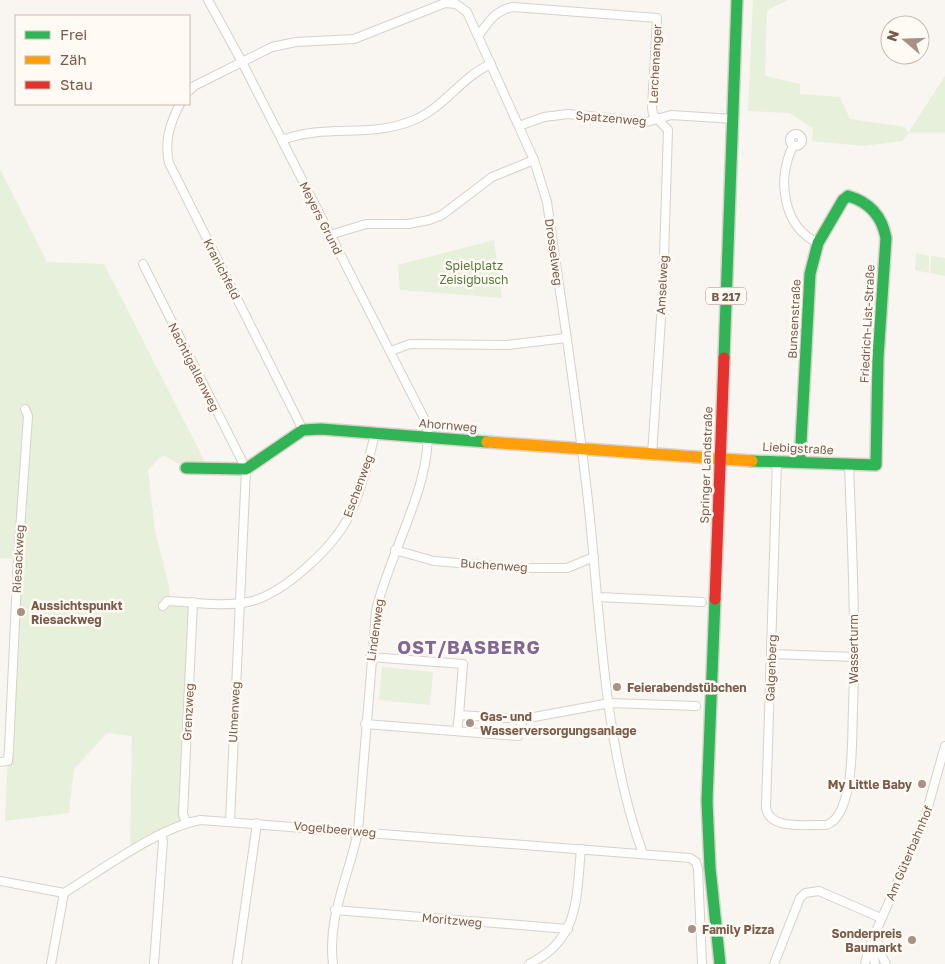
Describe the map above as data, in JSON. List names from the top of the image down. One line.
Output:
{"streets":{"street":["Lerchenanger","Spatzenweg","Meyers Grund","Drosselweg","Kranichfeld","Amselweg","B 217","Bunsenstraße","Friedrich-List-Straße","Nachtigallenweg","Ahornweg","Liebigstraße","Springer Landstraße","Eschenweg","Riesackweg","Buchenweg","Lindenweg","Wasserturm","Galgenberg","Grenzweg","Ulmenweg","Vogelbeerweg","Am Güterbahnhof","Moritzweg"]},"crossings":[["Lerchenanger","Spatzenweg"],["Lerchenanger","Drosselweg"],["Lerchenanger","Amselweg"],["Spatzenweg","Drosselweg"],["Spatzenweg","Amselweg"],["Spatzenweg","Springer Landstraße"],["Meyers Grund","Drosselweg"],["Meyers Grund","Ahornweg"],["Meyers Grund","Lindenweg"],["Drosselweg","Ahornweg"],["Drosselweg","Buchenweg"],["Drosselweg","Vogelbeerweg"],["Kranichfeld","Ahornweg"],["Amselweg","Ahornweg"],["Bunsenstraße","Friedrich-List-Straße"],["Bunsenstraße","Liebigstraße"],["Friedrich-List-Straße","Liebigstraße"],["Nachtigallenweg","Ulmenweg"],["Ahornweg","Liebigstraße"],["Ahornweg","Springer Landstraße"],["Ahornweg","Eschenweg"],["Ahornweg","Lindenweg"],["Liebigstraße","Springer Landstraße"],["Liebigstraße","Wasserturm"],["Liebigstraße","Galgenberg"],["Eschenweg","Ulmenweg"],["Buchenweg","Lindenweg"],["Lindenweg","Vogelbeerweg"],["Lindenweg","Moritzweg"],["Wasserturm","Galgenberg"],["Grenzweg","Vogelbeerweg"],["Ulmenweg","Vogelbeerweg"]],"districts":["OST/BASBERG"],"parks":["Spielplatz Zeisigbusch"],"places":["Aussichtspunkt Riesackweg","Feierabendstübchen","Gas- und Wasserversorgungsanlage","My Little Baby","Family Pizza","Sonderpreis Baumarkt"],"legend":["Frei","Zäh","Stau"],"north":"left"}
